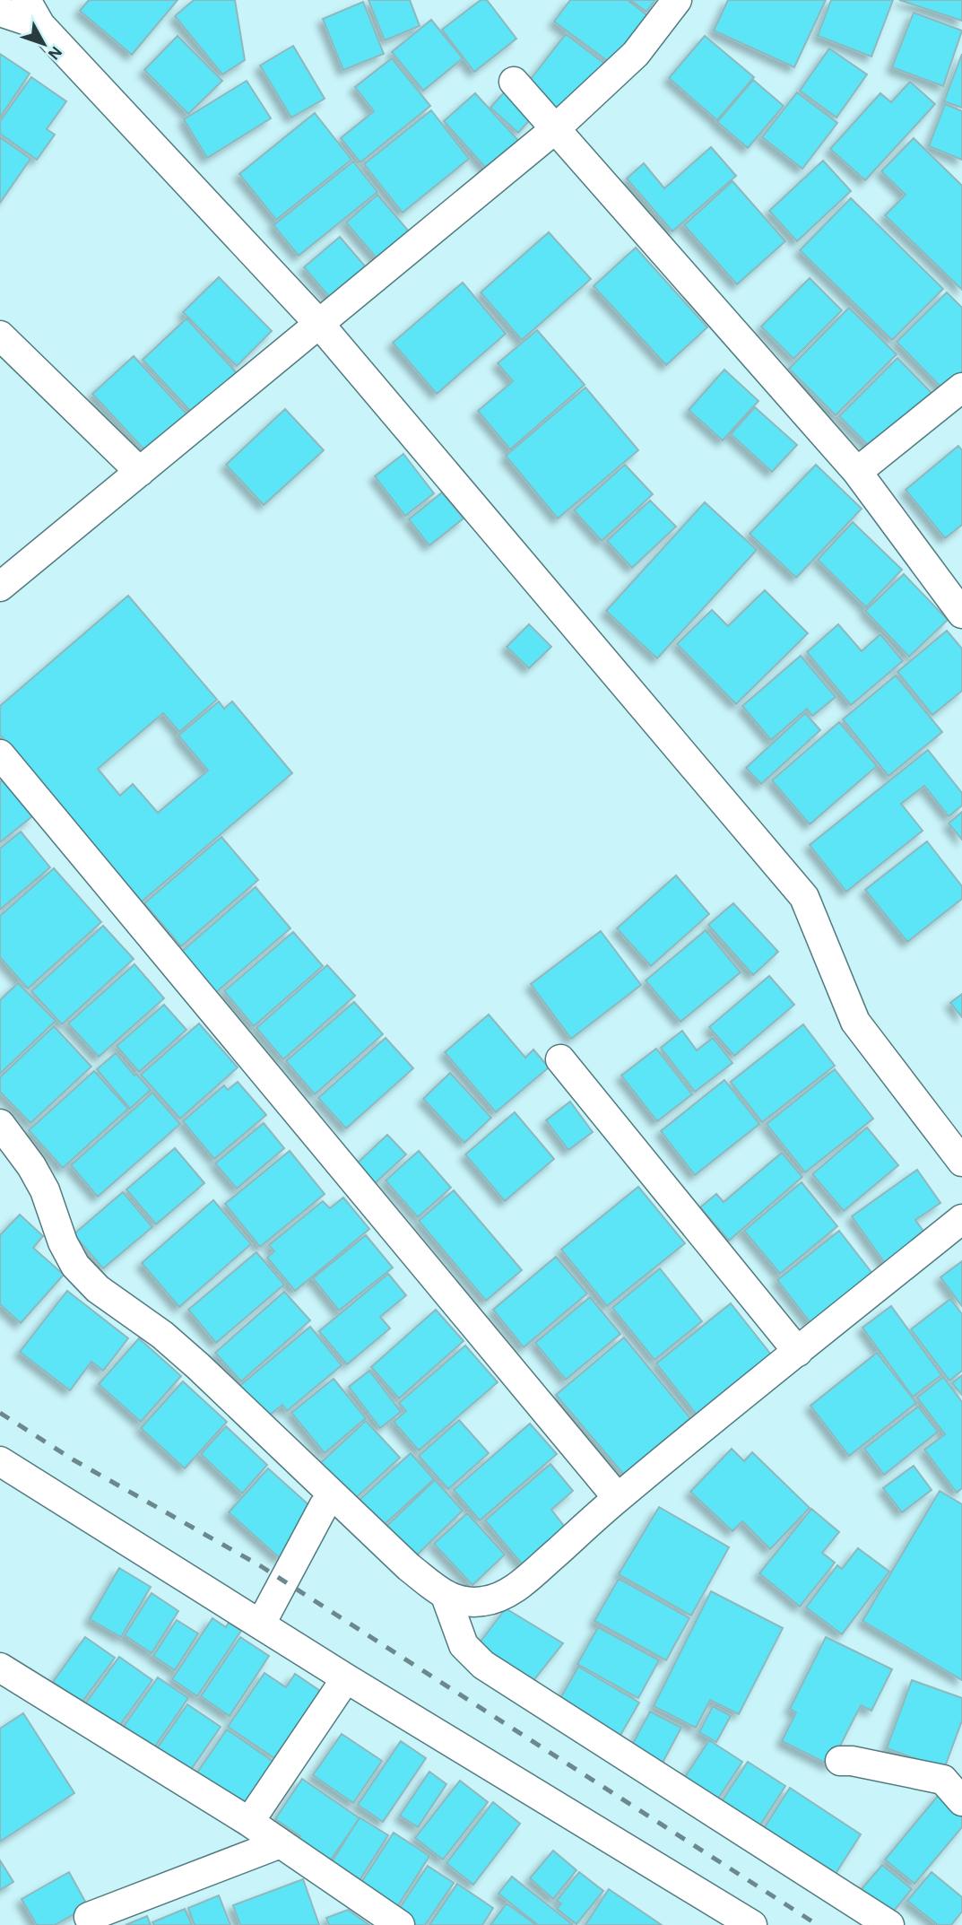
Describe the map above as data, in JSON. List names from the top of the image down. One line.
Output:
{"north":"bottom right"}
